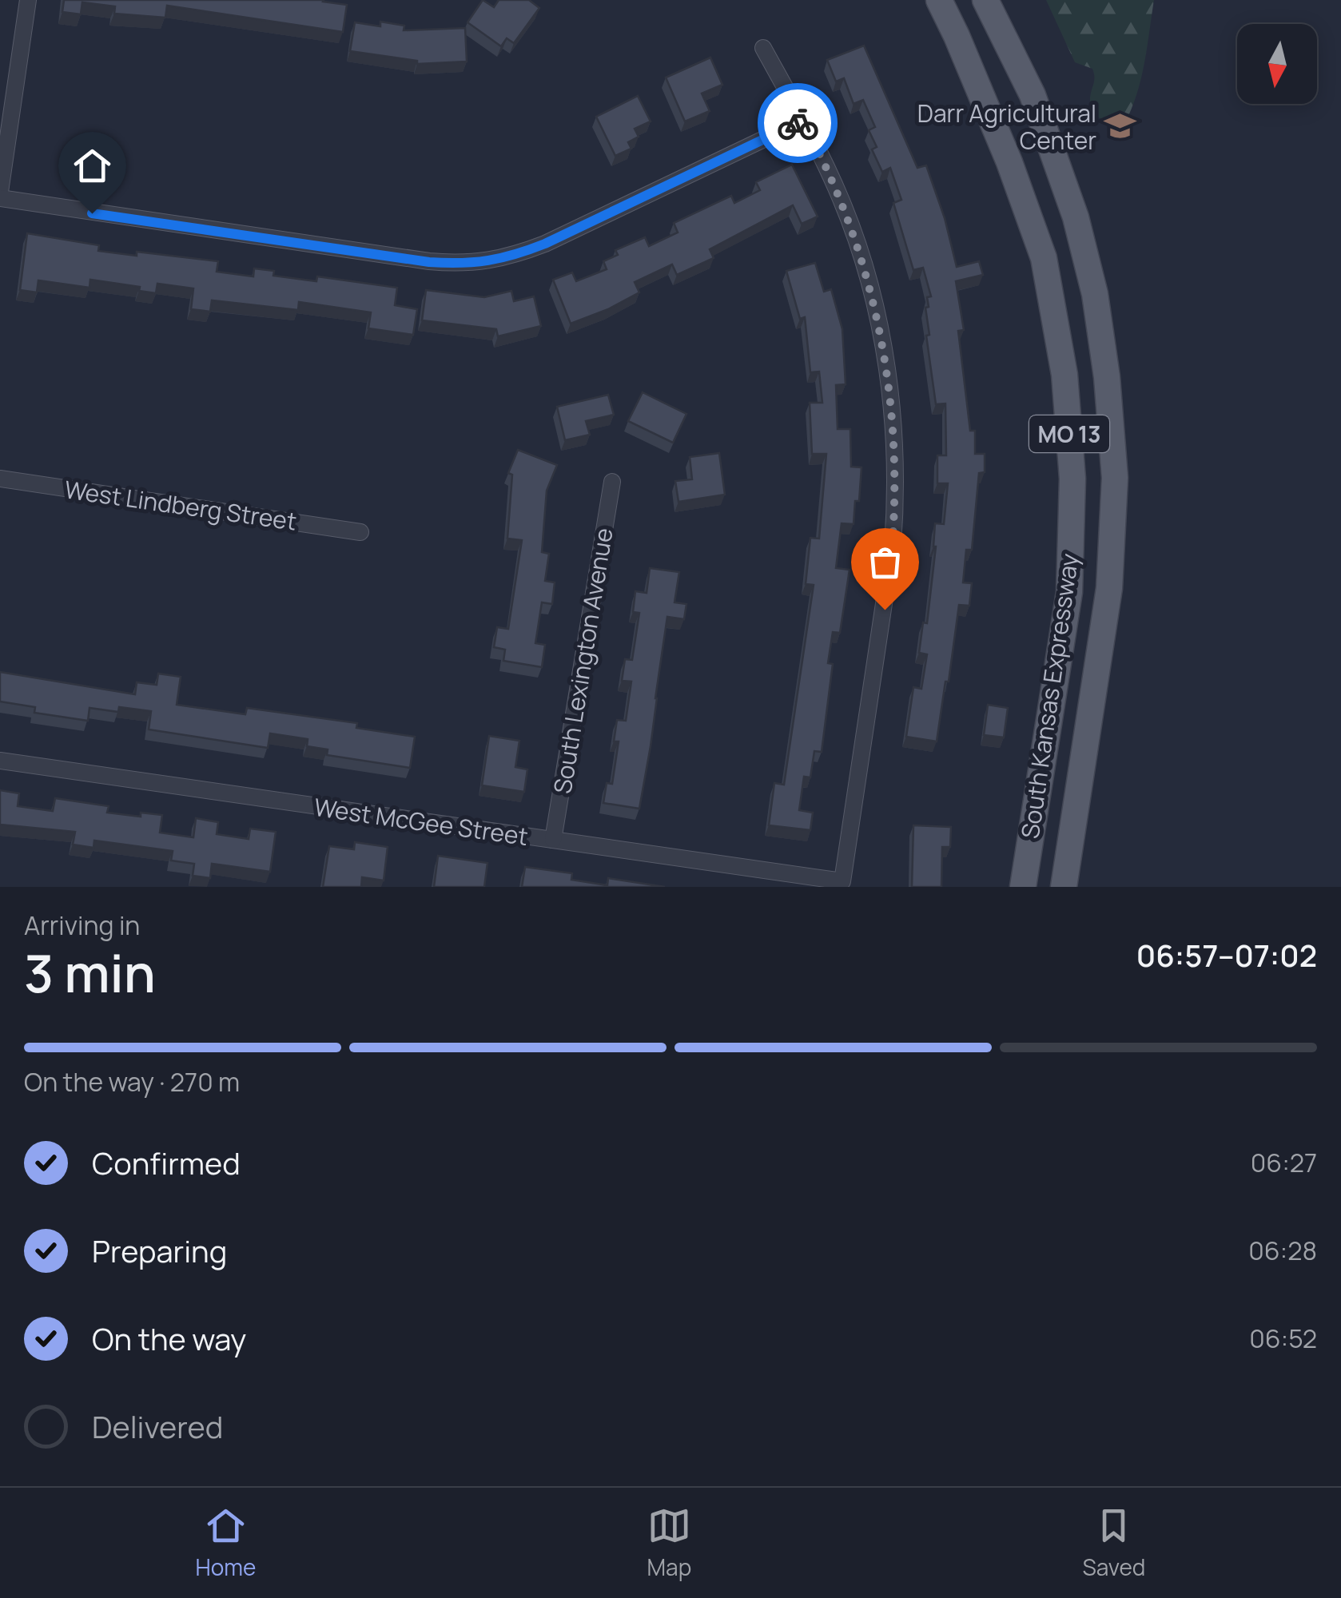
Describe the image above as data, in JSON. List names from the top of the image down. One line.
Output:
{"streets":{"main road":["MO 13","South Kansas Expressway"],"street":["West Lindberg Street","South Lexington Avenue","West McGee Street"]},"crossings":[["South Lexington Avenue","West McGee Street"]],"places":{"school or university":["Darr Agricultural Center"]},"north":"bottom","page":{"heading":["3 min","Arriving in","06:57–07:02"],"bar":"On the way · 270 m","list":[["Confirmed","06:27"],["Preparing","06:28"],["On the way","06:52"],"Delivered"],"tabs":["Home","Map","Saved"]}}
